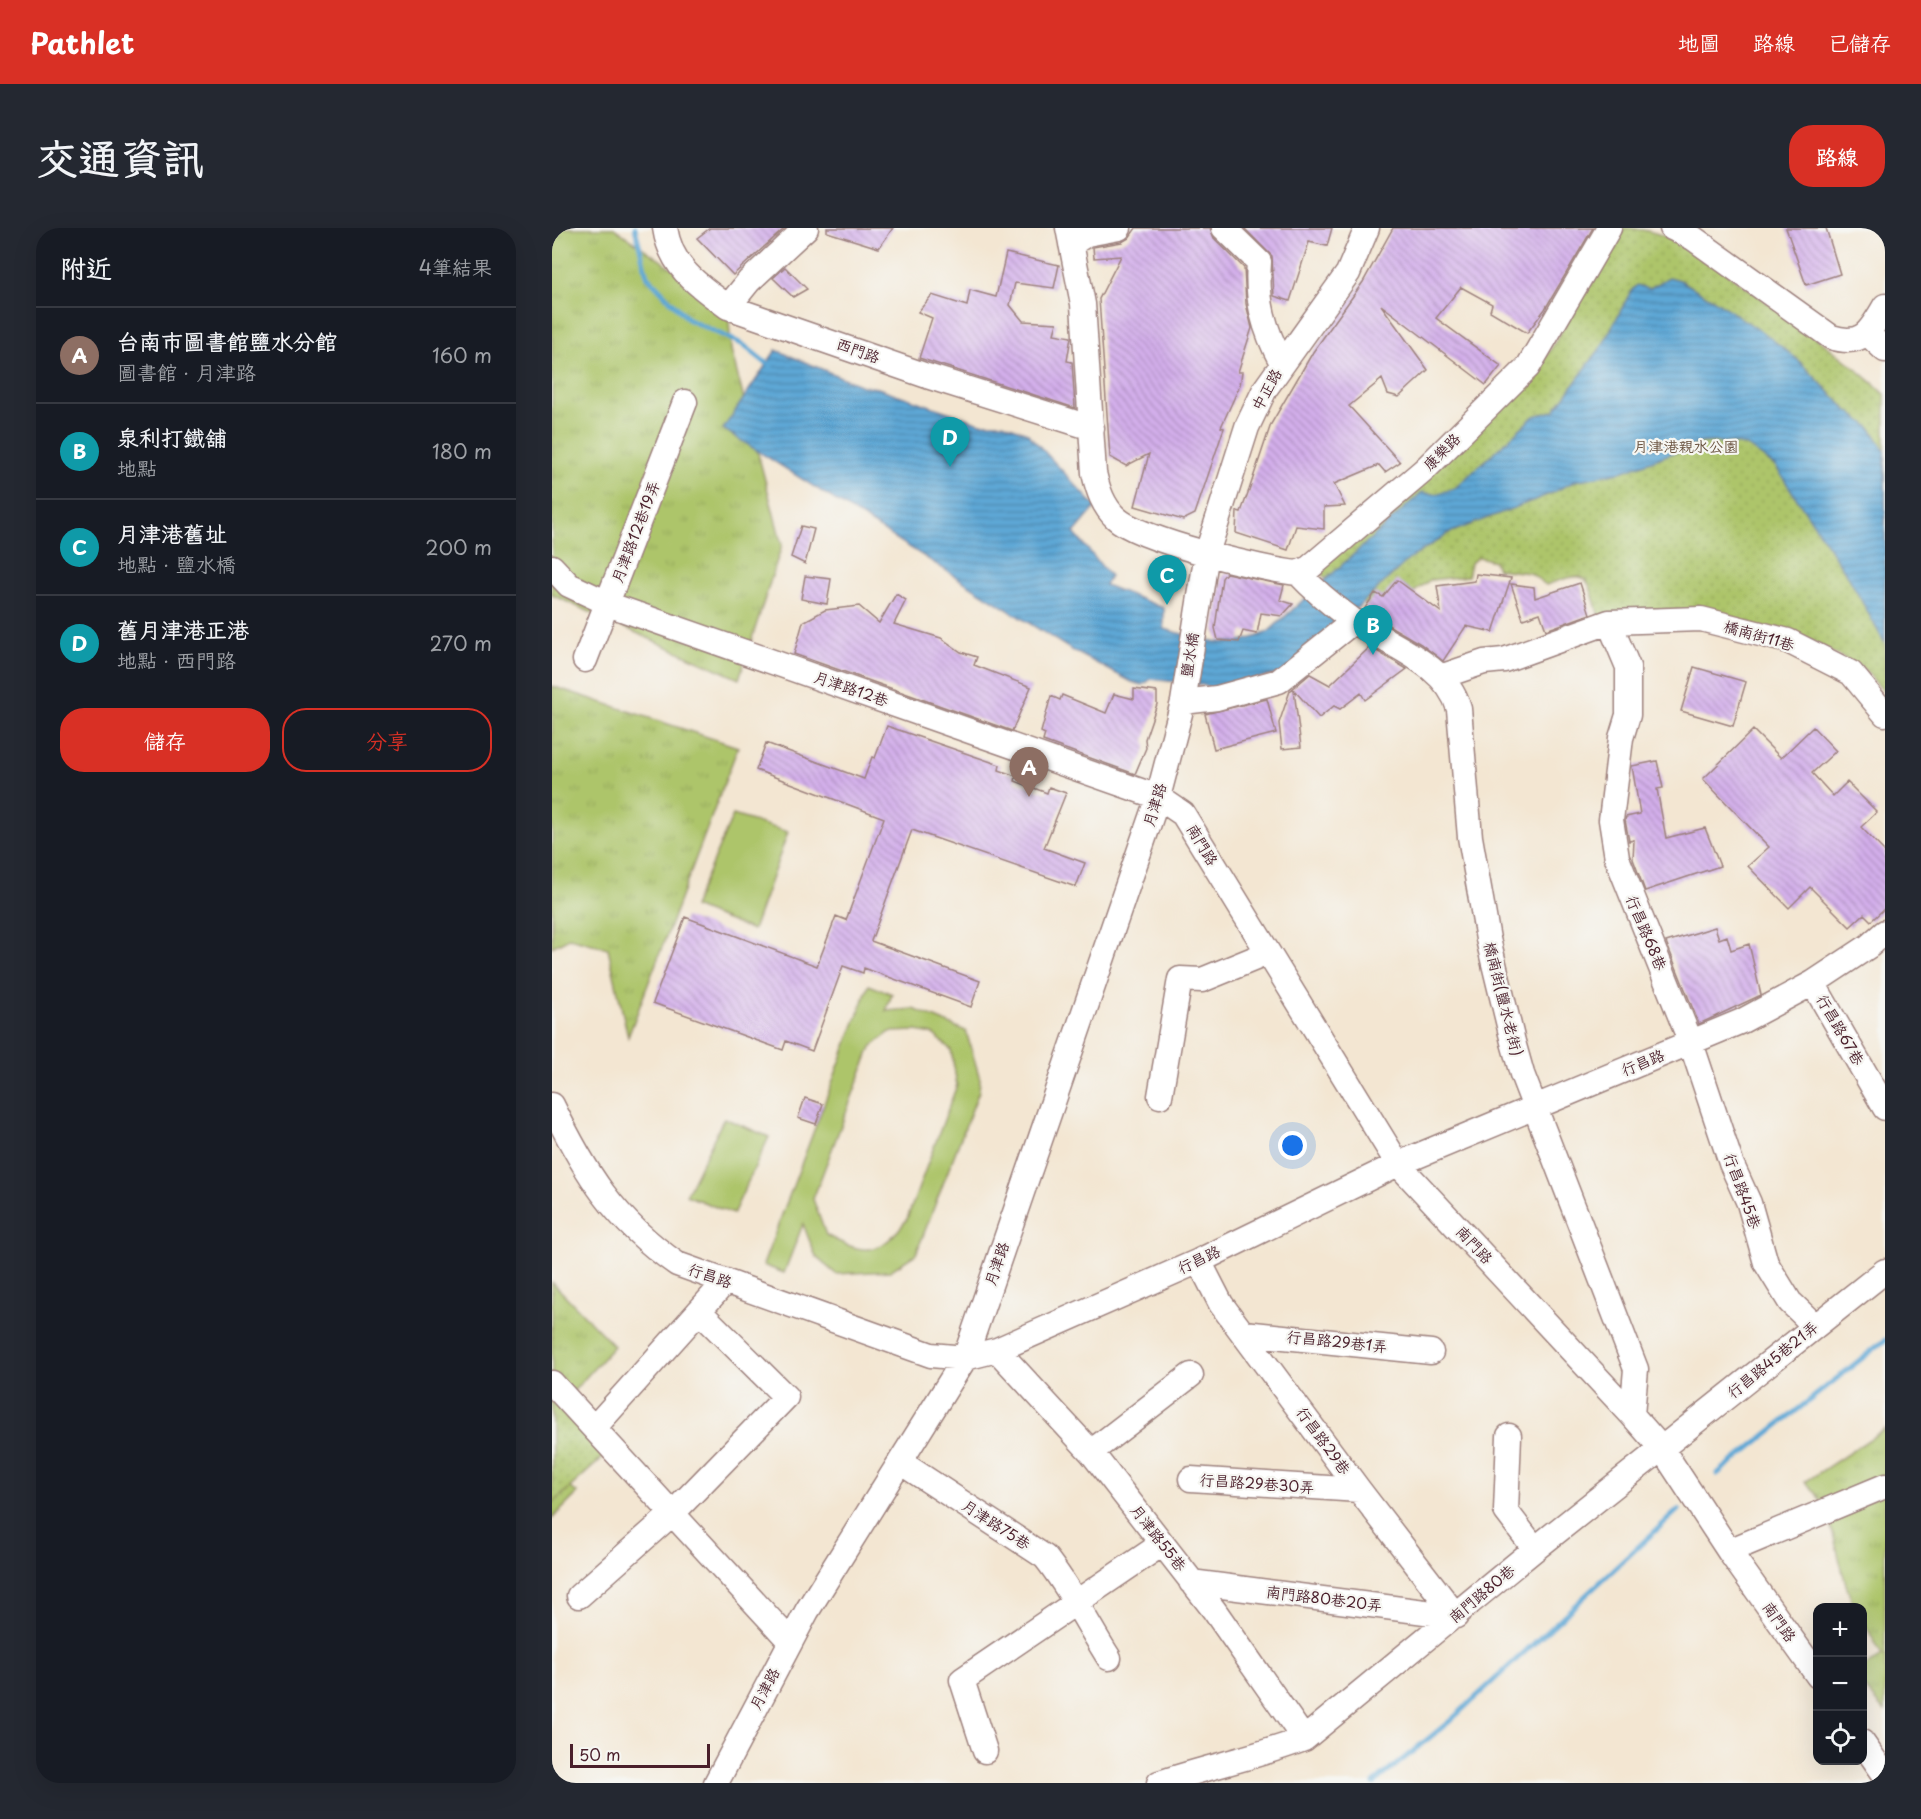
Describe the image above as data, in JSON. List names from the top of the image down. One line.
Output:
{"streets":{"street":["西門路","中正路","康樂路","月津路12巷19弄","橋南街11巷","鹽水橋","月津路12巷","月津路","南門路","行昌路68巷","橋南街(鹽水老街)","行昌路67巷","行昌路","行昌路45巷","行昌路29巷1弄","行昌路45巷21弄","行昌路29巷","行昌路29巷30弄","月津路75巷","月津路55巷","南門路80巷","南門路80巷20弄"]},"crossings":[["中正路","鹽水橋"],["康樂路","橋南街(鹽水老街)"],["月津路12巷19弄","月津路12巷"],["橋南街11巷","行昌路68巷"],["橋南街11巷","橋南街(鹽水老街)"],["鹽水橋","月津路"],["月津路12巷","月津路"],["月津路12巷","南門路"],["月津路","南門路"],["月津路","行昌路"],["月津路","月津路75巷"],["南門路","橋南街(鹽水老街)"],["南門路","行昌路"],["南門路","行昌路45巷21弄"],["南門路","南門路80巷"],["行昌路68巷","行昌路"],["行昌路68巷","行昌路45巷"],["橋南街(鹽水老街)","行昌路"],["行昌路67巷","行昌路"],["行昌路","行昌路45巷"],["行昌路","行昌路29巷"],["行昌路","月津路55巷"],["行昌路45巷","行昌路45巷21弄"],["行昌路29巷1弄","行昌路29巷"],["行昌路45巷21弄","南門路80巷"],["行昌路29巷","行昌路29巷30弄"],["行昌路29巷","南門路80巷"],["行昌路29巷","南門路80巷20弄"],["月津路55巷","南門路80巷"],["月津路55巷","南門路80巷20弄"],["南門路80巷","南門路80巷20弄"]],"parks":["月津港親水公園"],"scale_bar":"50 m","page":{"header":"Pathlet","nav":["地圖","路線","已儲存"],"title":"交通資訊","buttons":["路線",["儲存","分享"]],"heading":["附近","4筆結果"],"list":[{"mark":"A","name":"台南市圖書館鹽水分館","note":"圖書館 · 月津路","value":"160 m"},{"mark":"B","name":"泉利打鐵舖","note":"地點","value":"180 m"},{"mark":"C","name":"月津港舊址","note":"地點 · 鹽水橋","value":"200 m"},{"mark":"D","name":"舊月津港正港","note":"地點 · 西門路","value":"270 m"}],"pins":["D","C","B","A"],"map_buttons":["+","−"],"scale":"50 m"}}
